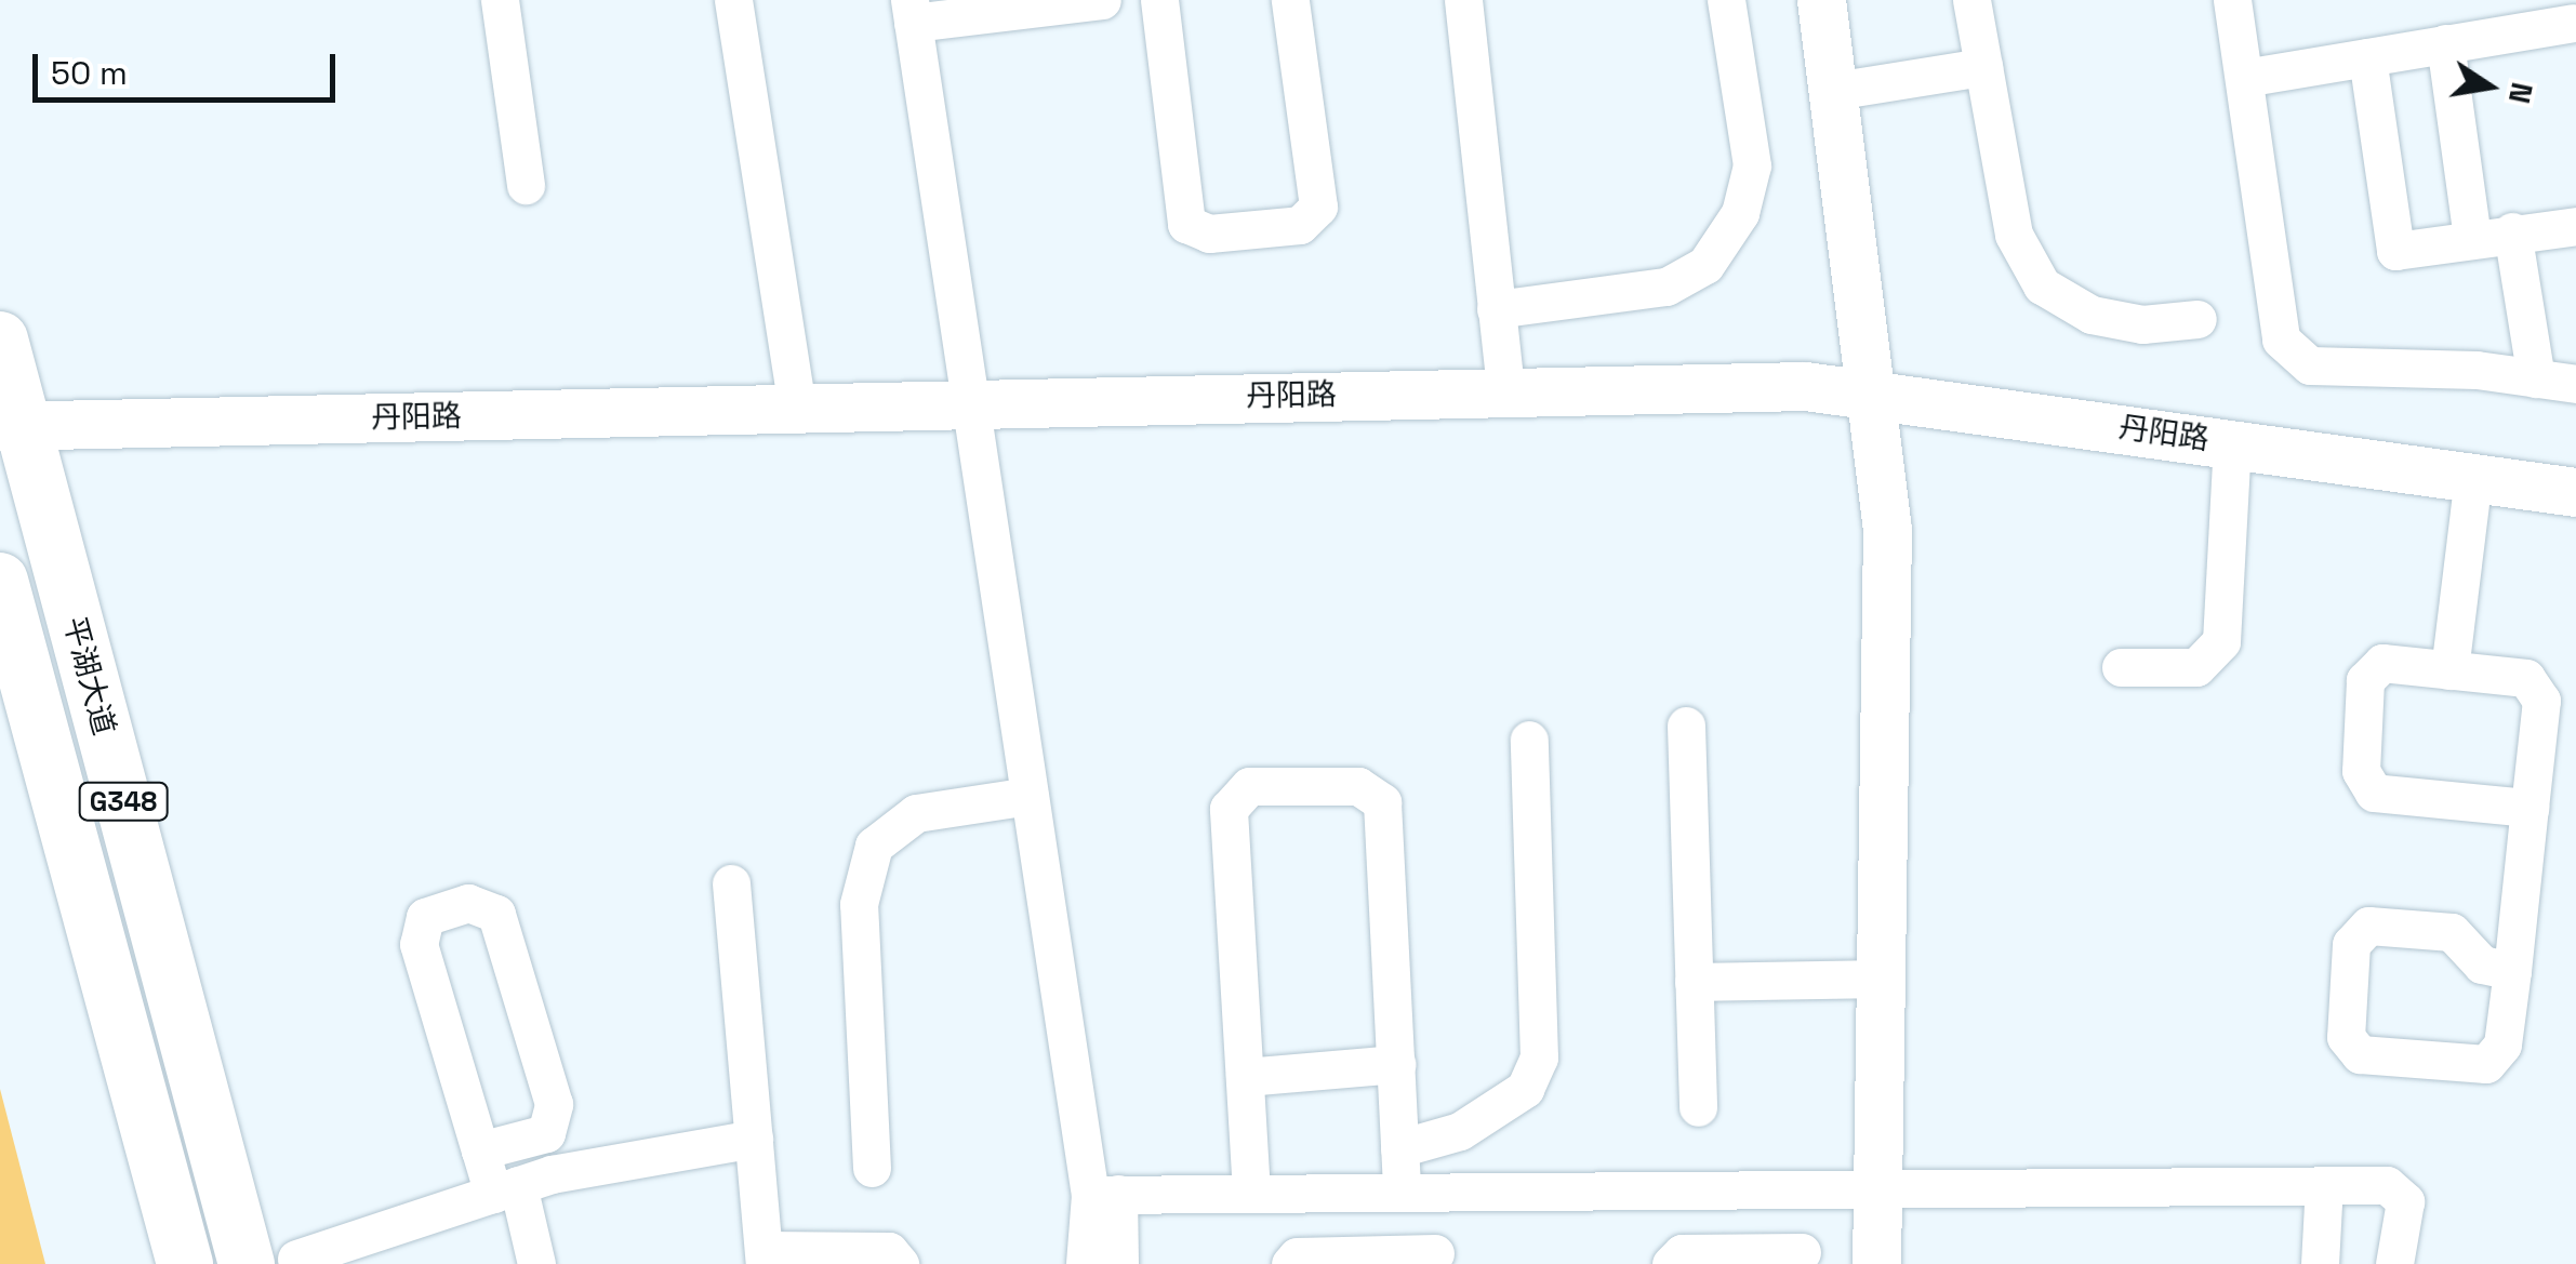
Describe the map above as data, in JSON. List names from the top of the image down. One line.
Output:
{"streets":{"highway":["平湖大道","G348"],"main road":["丹阳路"]},"crossings":[["丹阳路","平湖大道"]],"scale_bar":"50 m","north":"right"}
